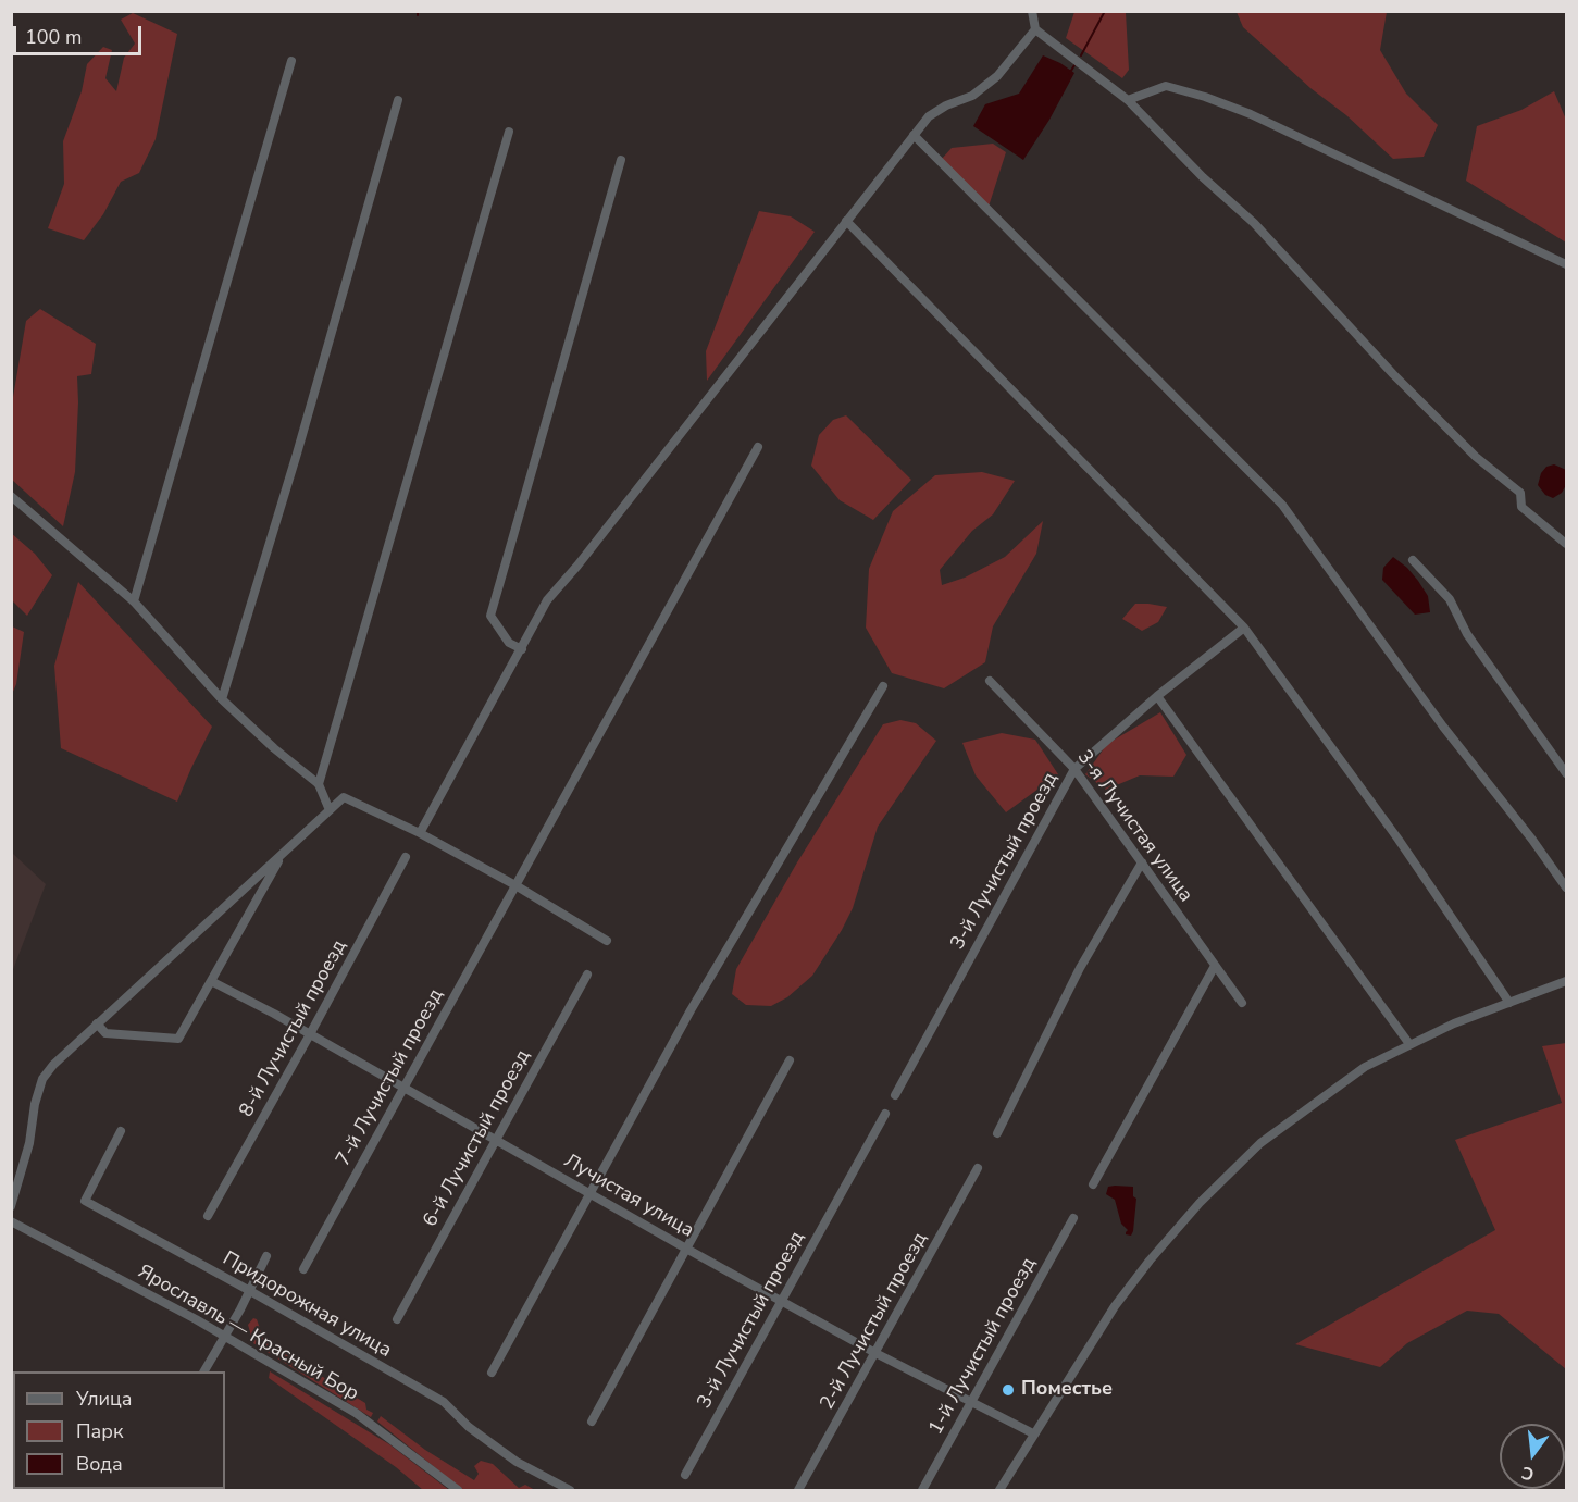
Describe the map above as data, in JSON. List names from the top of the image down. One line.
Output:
{"streets":{"street":["3-я Лучистая улица","3-й Лучистый проезд","8-й Лучистый проезд","7-й Лучистый проезд","6-й Лучистый проезд","Лучистая улица","Придорожная улица","2-й Лучистый проезд","Ярославль — Красный Бор","1-й Лучистый проезд"]},"crossings":[["3-я Лучистая улица","3-й Лучистый проезд"],["3-й Лучистый проезд","Лучистая улица"],["8-й Лучистый проезд","Лучистая улица"],["7-й Лучистый проезд","Лучистая улица"],["6-й Лучистый проезд","Лучистая улица"],["Лучистая улица","2-й Лучистый проезд"],["Лучистая улица","1-й Лучистый проезд"]],"places":["Поместье"],"legend":["Улица","Парк","Вода"],"scale_bar":"100 m","north":"bottom"}
